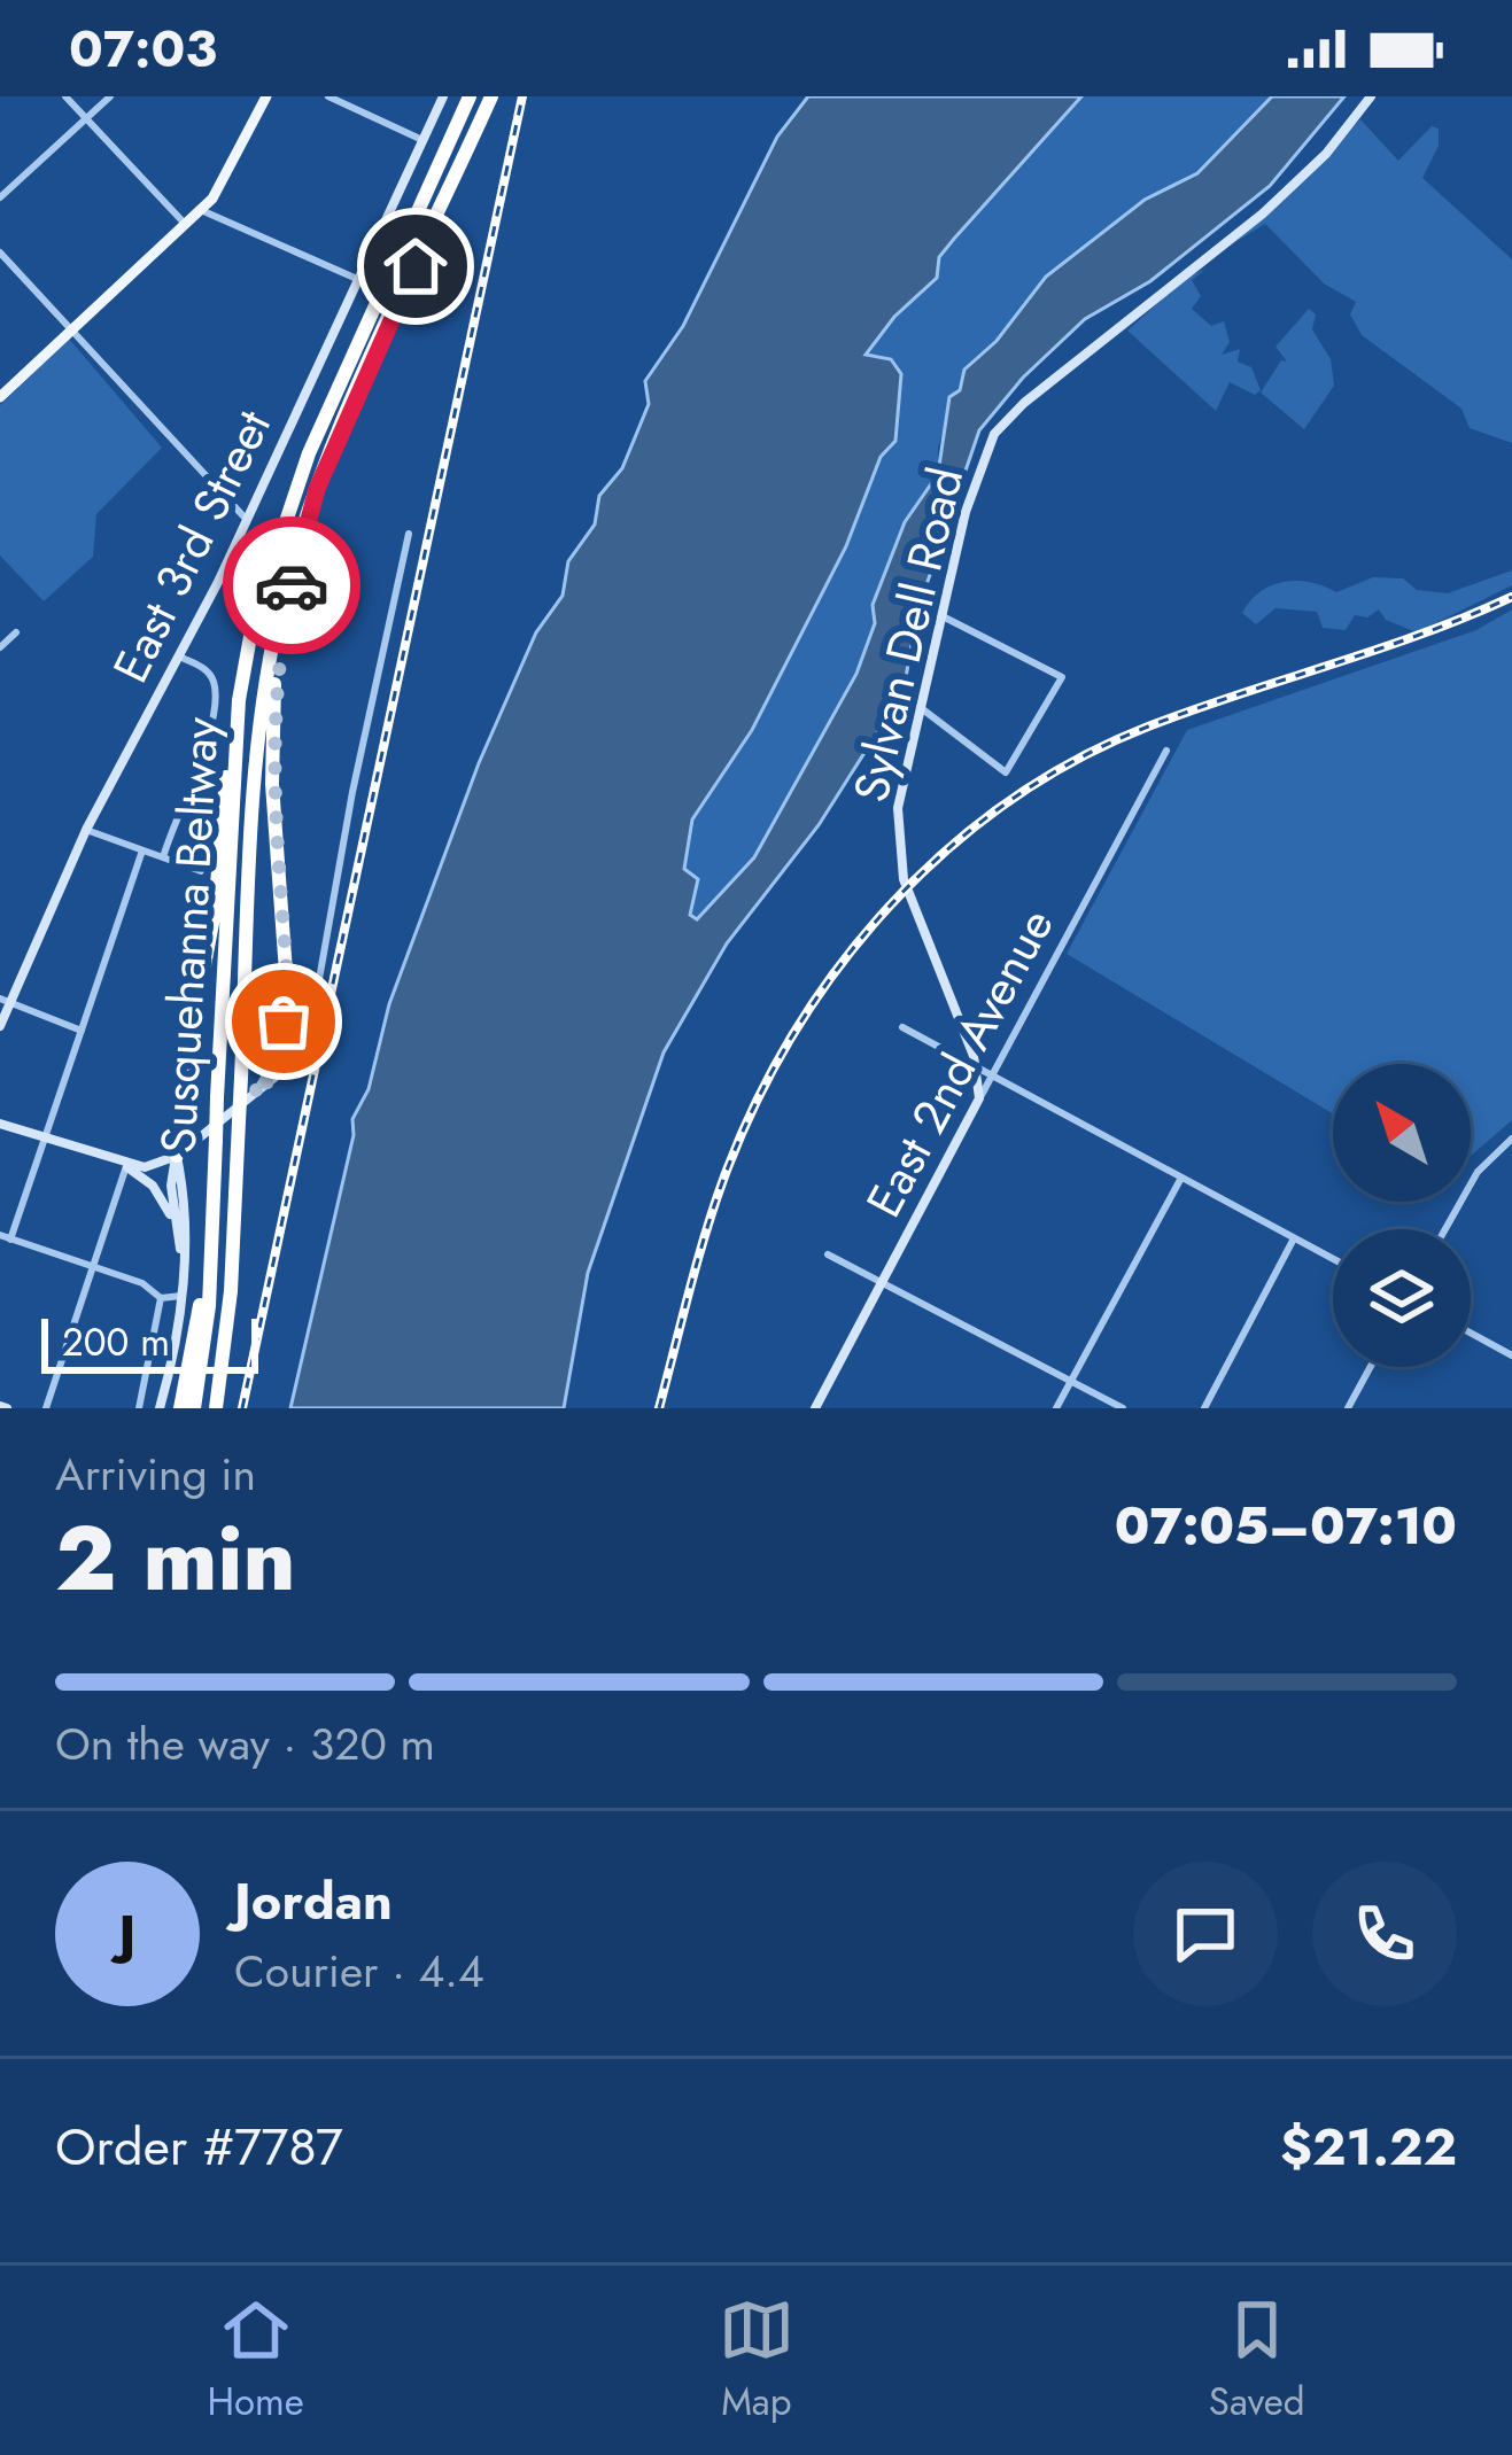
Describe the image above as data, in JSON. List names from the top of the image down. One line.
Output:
{"streets":{"highway":["Susquehanna Beltway"],"main road":["East 3rd Street","Sylvan Dell Road","East 2nd Avenue"]},"crossings":[["Sylvan Dell Road","East 2nd Avenue"]],"scale_bar":"200 m","north":"top left","page":{"status":"07:03","scale":"200 m","heading":["2 min","Arriving in","07:05–07:10"],"panel":["Jordan","Courier · 4.4","Order #7787","$21.22"],"bar":"On the way · 320 m","round":"J","tabs":["Home","Map","Saved"]}}
